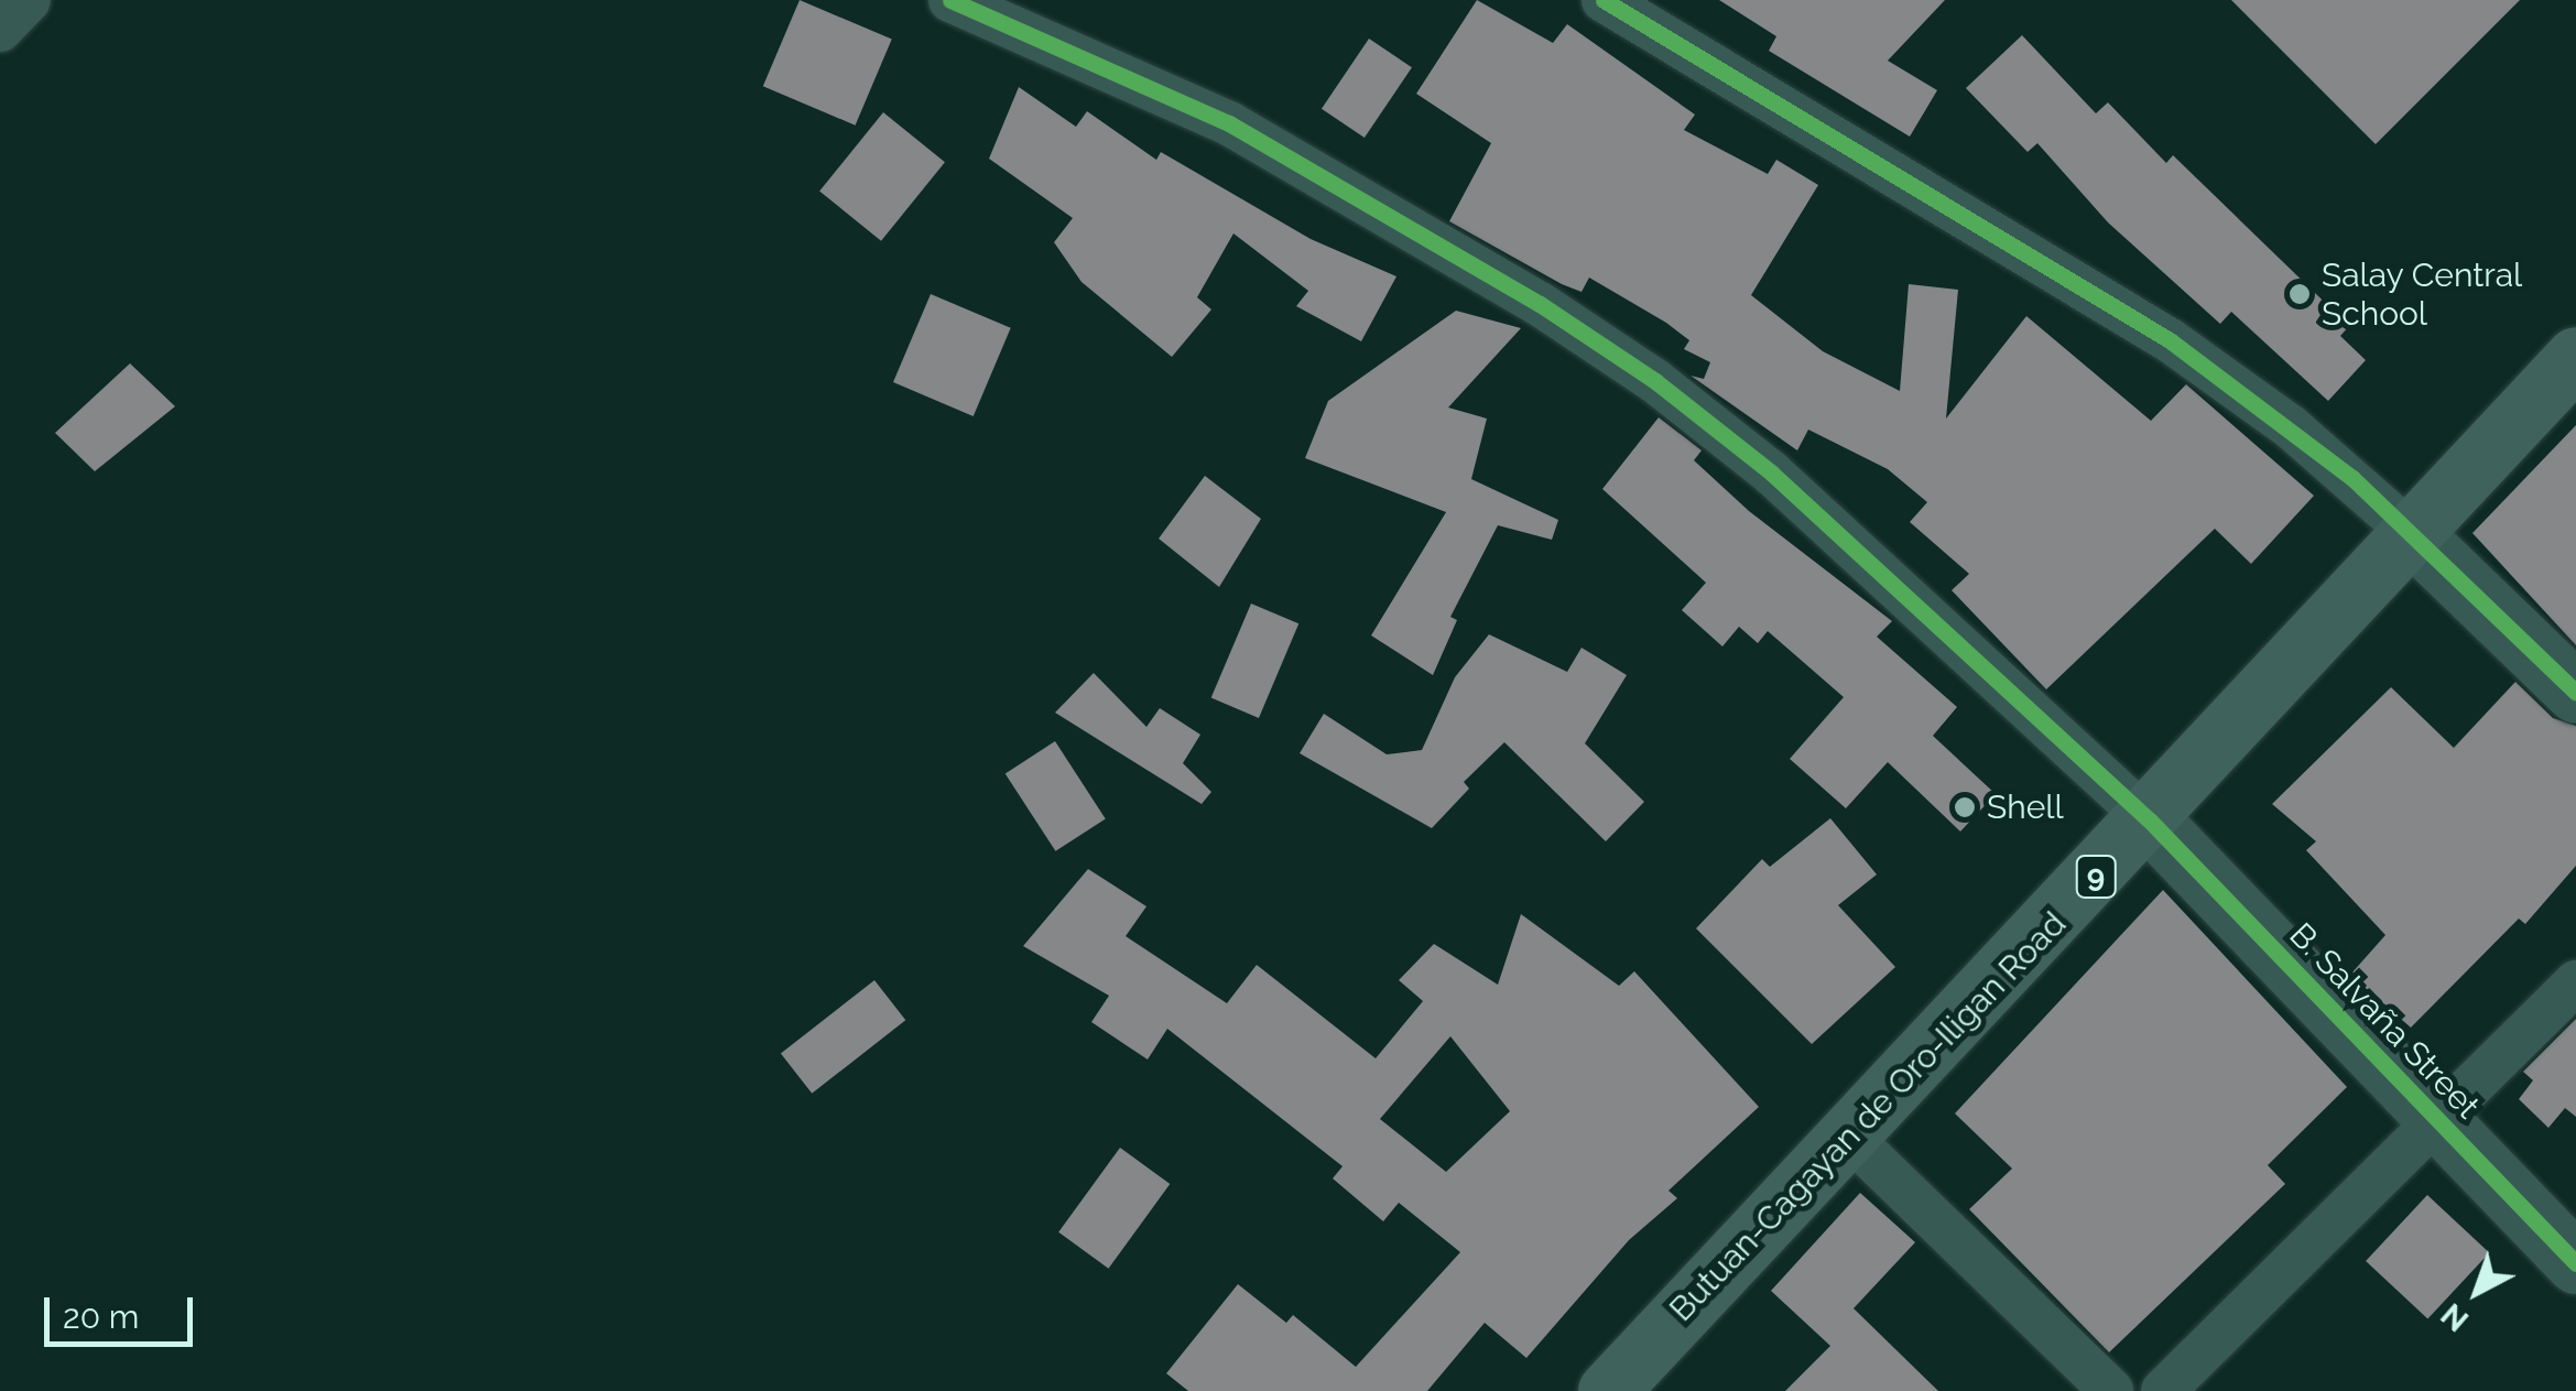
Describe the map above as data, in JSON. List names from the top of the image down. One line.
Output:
{"streets":{"highway":["9","Butuan-Cagayan de Oro-Iligan Road"],"street":["B. Salvaña Street"]},"crossings":[["B. Salvaña Street","Butuan-Cagayan de Oro-Iligan Road"]],"places":["Salay Central School","Shell"],"scale_bar":"20 m","north":"bottom left"}
